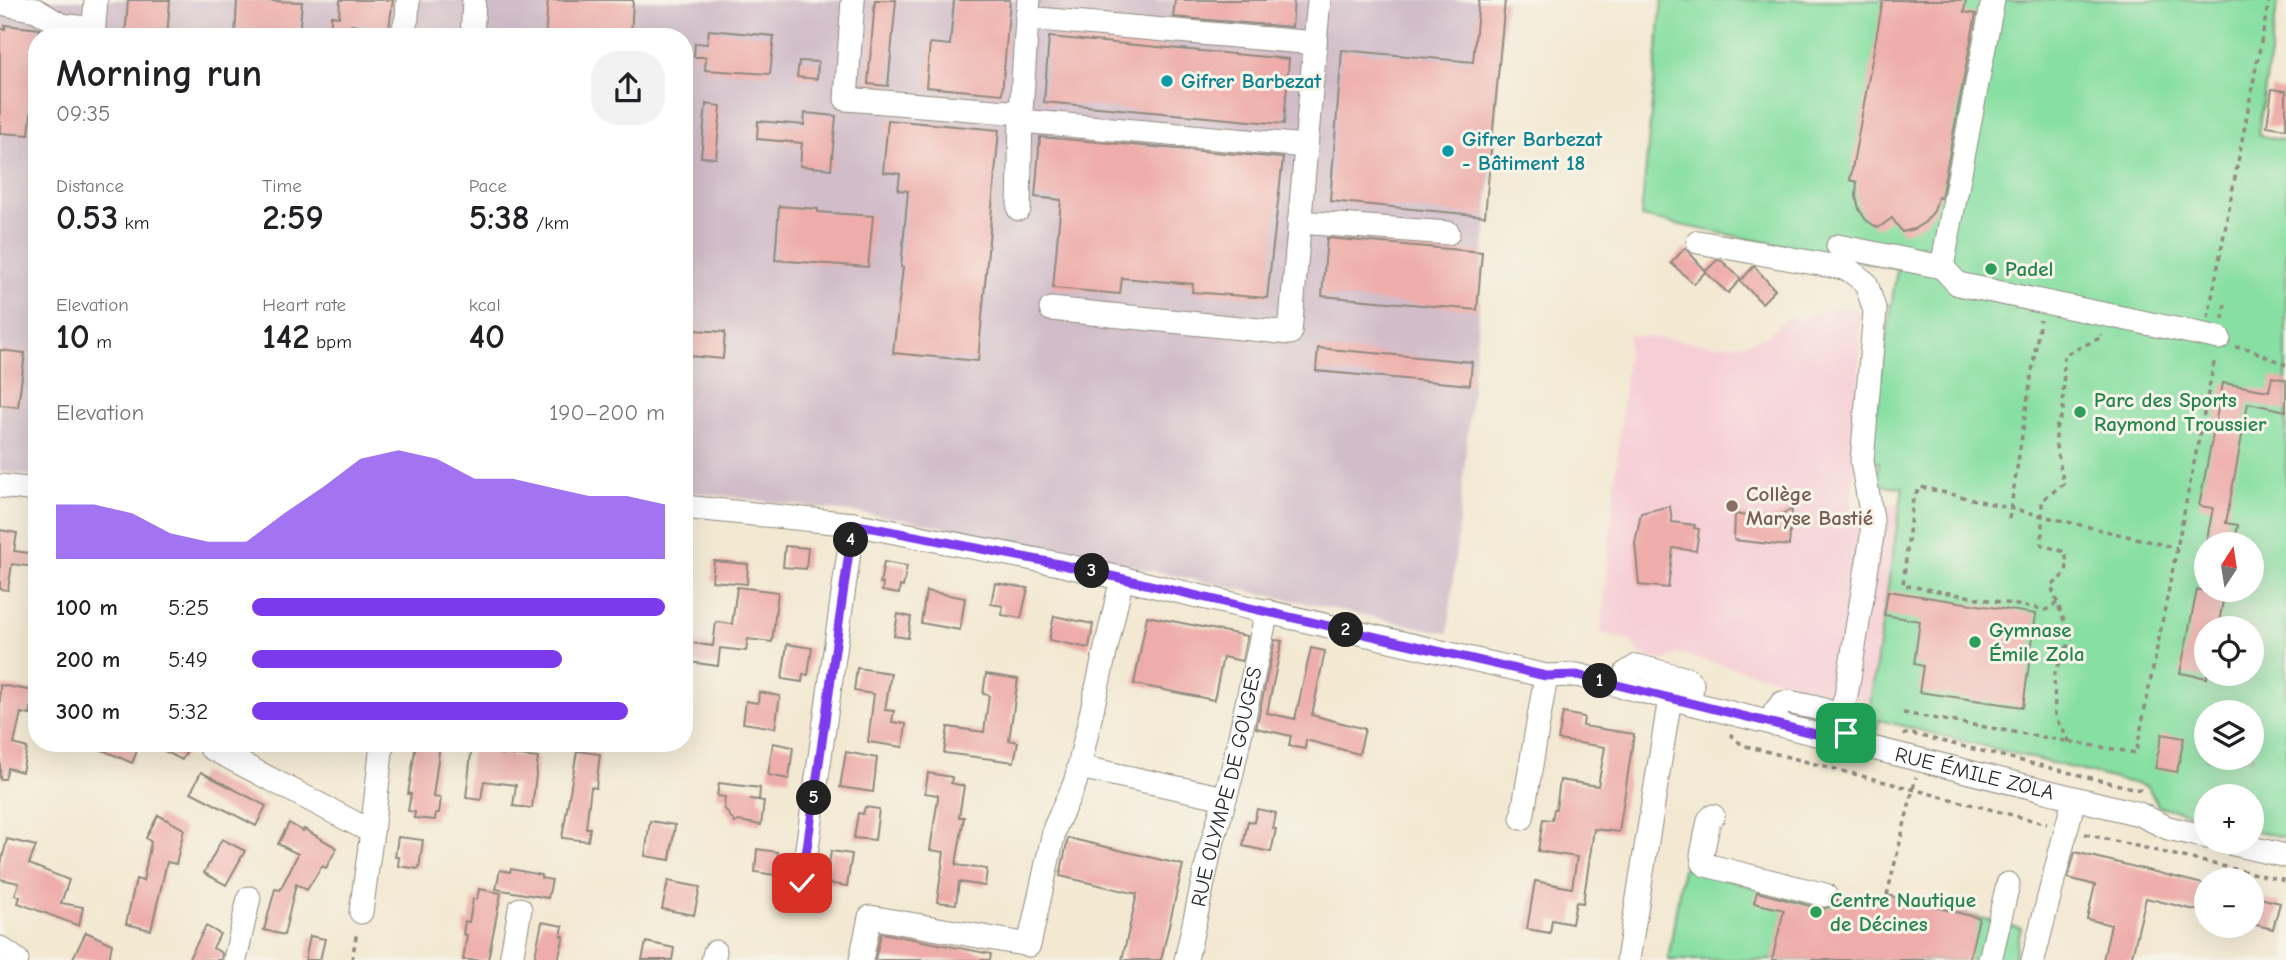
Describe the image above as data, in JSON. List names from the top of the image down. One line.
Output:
{"streets":{"street":["RUE ÉMILE ZOLA","RUE OLYMPE DE GOUGES"]},"places":["Gifrer Barbezat","Gifrer Barbezat - Bâtiment 18","Padel","Parc des Sports Raymond Troussier","Collège Maryse Bastié","Gymnase Émile Zola","Centre Nautique de Décines"],"north":"top","page":{"heading":["Morning run","09:35"],"stats":[["Distance","0.53 km"],["Time","2:59"],["Pace","5:38 /km"],["Elevation","10 m"],["Heart rate","142 bpm"],["kcal","40"]],"chart":["Elevation","190–200 m"],"pins":["4","3","2","1","5"],"map_buttons":["+","−"],"list":[{"name":"100 m","note":"5:25"},{"name":"200 m","note":"5:49"},{"name":"300 m","note":"5:32"}]}}
